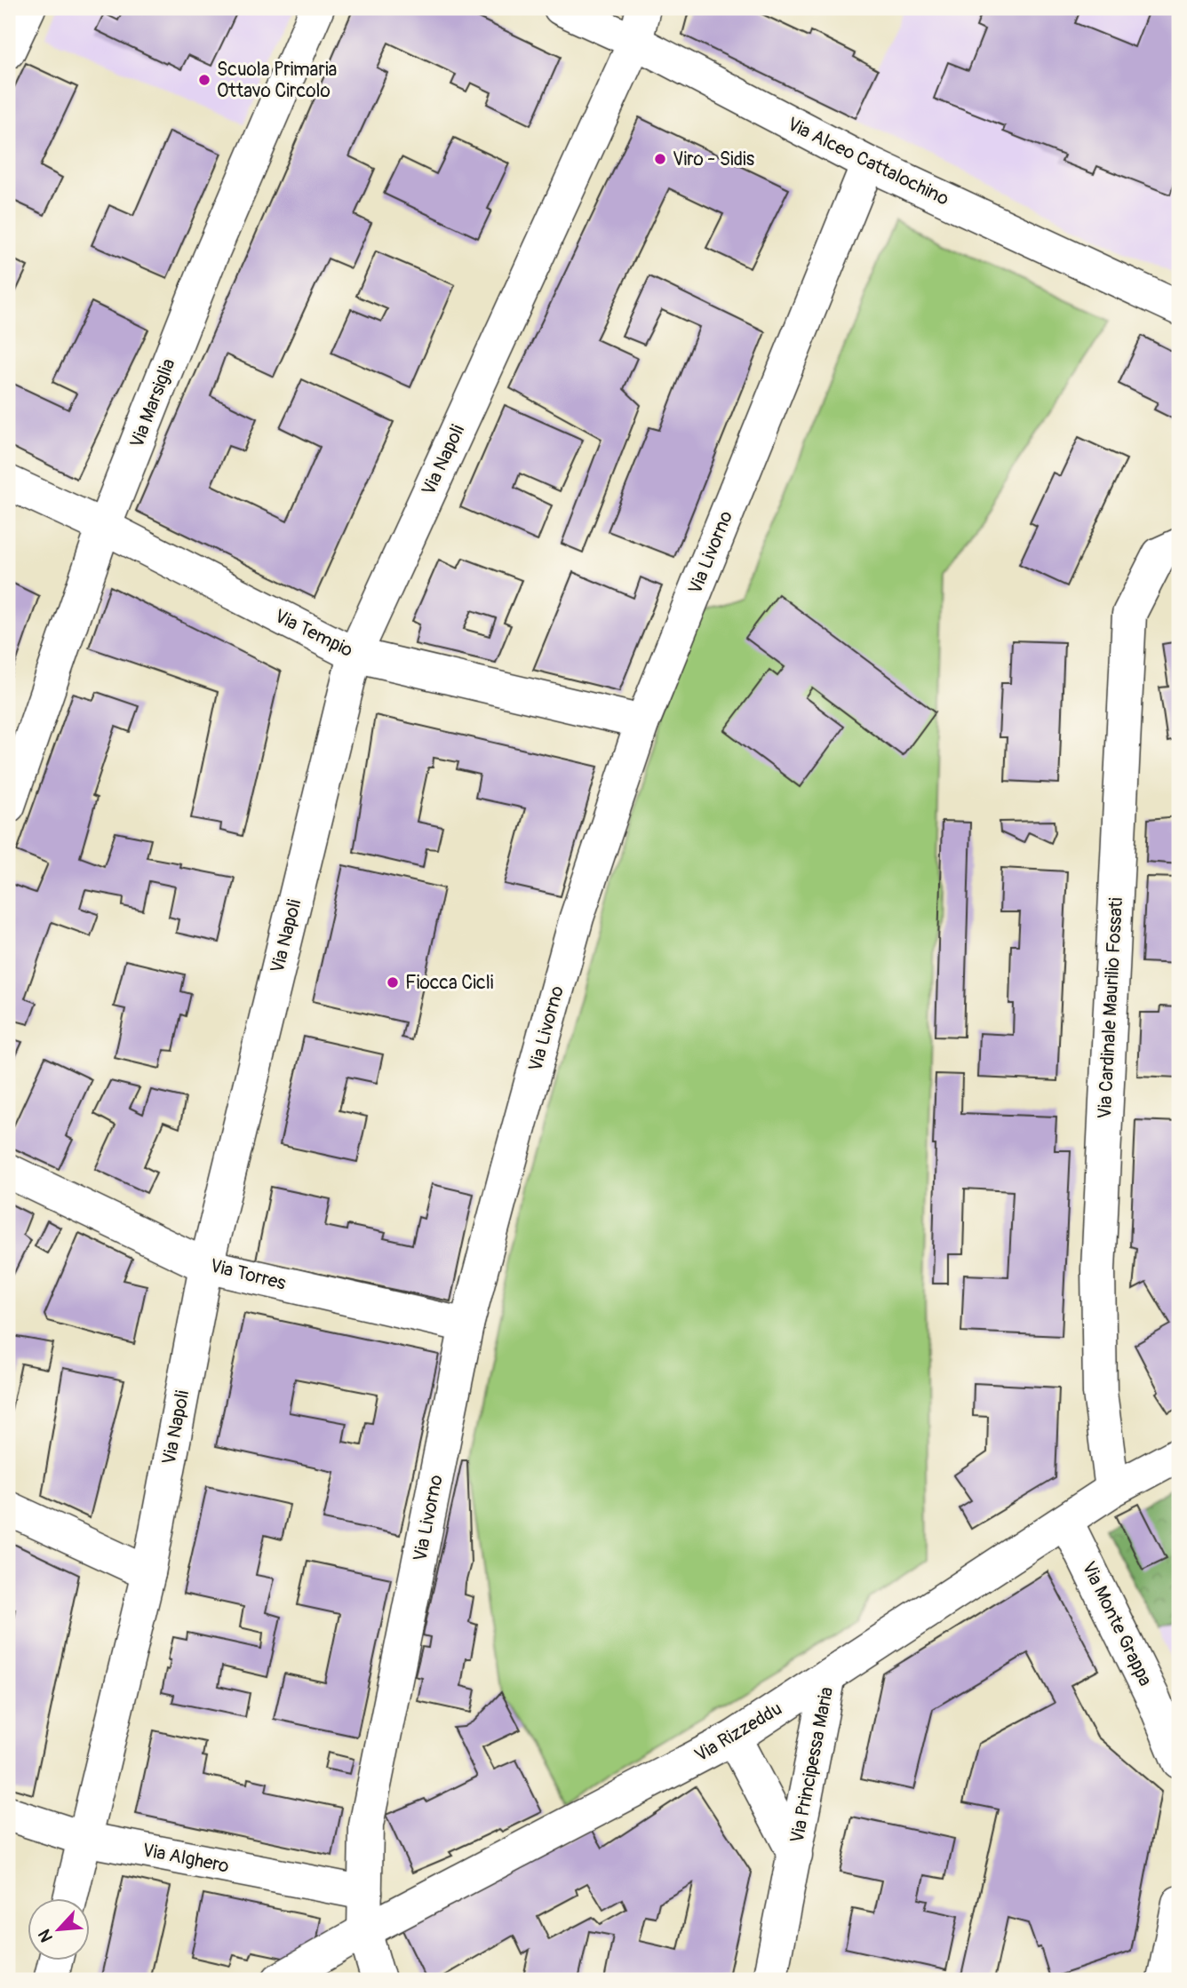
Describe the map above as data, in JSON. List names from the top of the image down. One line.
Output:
{"streets":{"street":["Via Alceo Cattalochino","Via Marsiglia","Via Napoli","Via Livorno","Via Tempio","Via Cardinale Maurilio Fossati","Via Torres","Via Monte Grappa","Via Rizzeddu","Via Principessa Maria","Via Alghero"]},"crossings":[["Via Alceo Cattalochino","Via Napoli"],["Via Alceo Cattalochino","Via Livorno"],["Via Marsiglia","Via Tempio"],["Via Napoli","Via Tempio"],["Via Napoli","Via Torres"],["Via Napoli","Via Alghero"],["Via Livorno","Via Tempio"],["Via Livorno","Via Torres"],["Via Livorno","Via Rizzeddu"],["Via Livorno","Via Alghero"],["Via Cardinale Maurilio Fossati","Via Rizzeddu"],["Via Monte Grappa","Via Rizzeddu"],["Via Rizzeddu","Via Principessa Maria"]],"places":["Scuola Primaria Ottavo Circolo","Viro - Sidis","Fiocca Cicli"],"north":"bottom left"}
